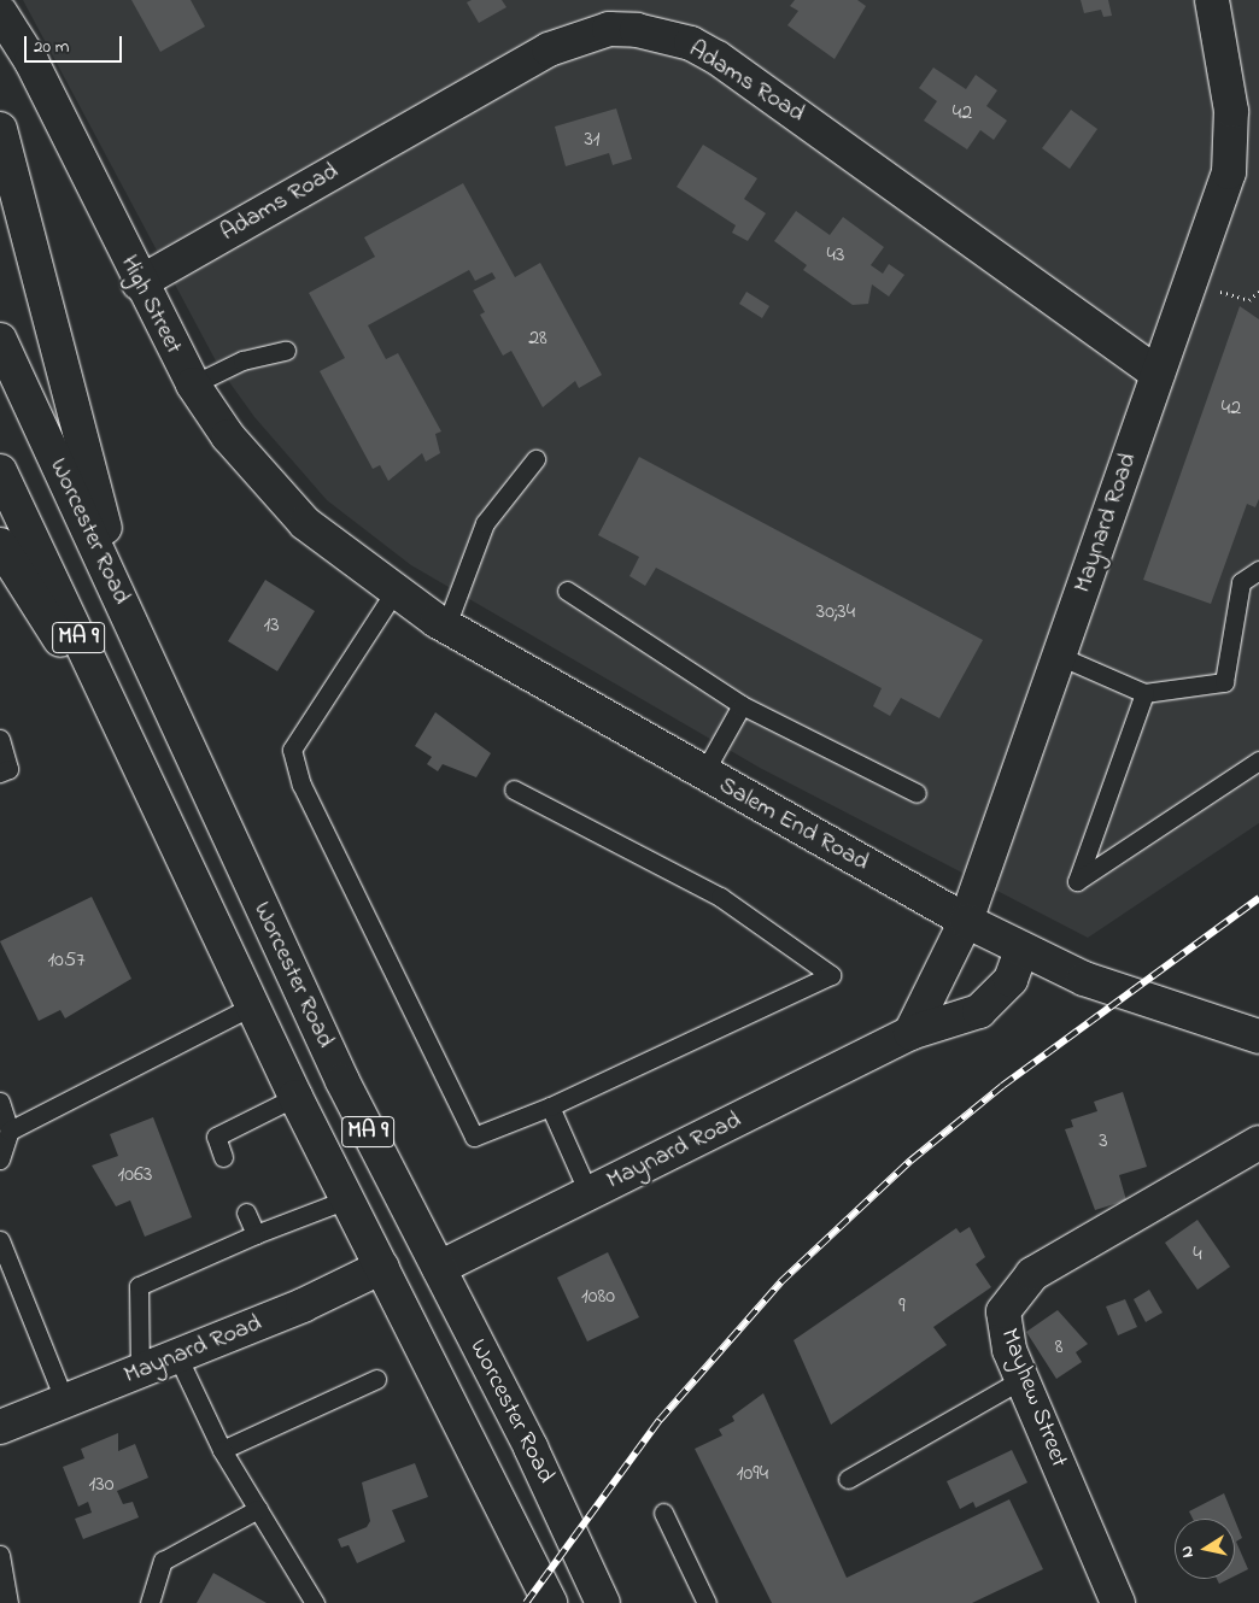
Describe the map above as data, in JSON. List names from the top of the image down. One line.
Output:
{"streets":{"main road":["Adams Road","High Street","Maynard Road","Worcester Road","MA 9","Salem End Road","Mayhew Street"]},"crossings":[["Adams Road","High Street"],["Adams Road","Maynard Road"],["High Street","Salem End Road"],["Maynard Road","Worcester Road"],["Maynard Road","Salem End Road"]],"house_numbers":["42","31","43","28","42","30;34","13","1057","3","1063","4","1080","9","8","1094","130"],"scale_bar":"20 m","north":"left"}
